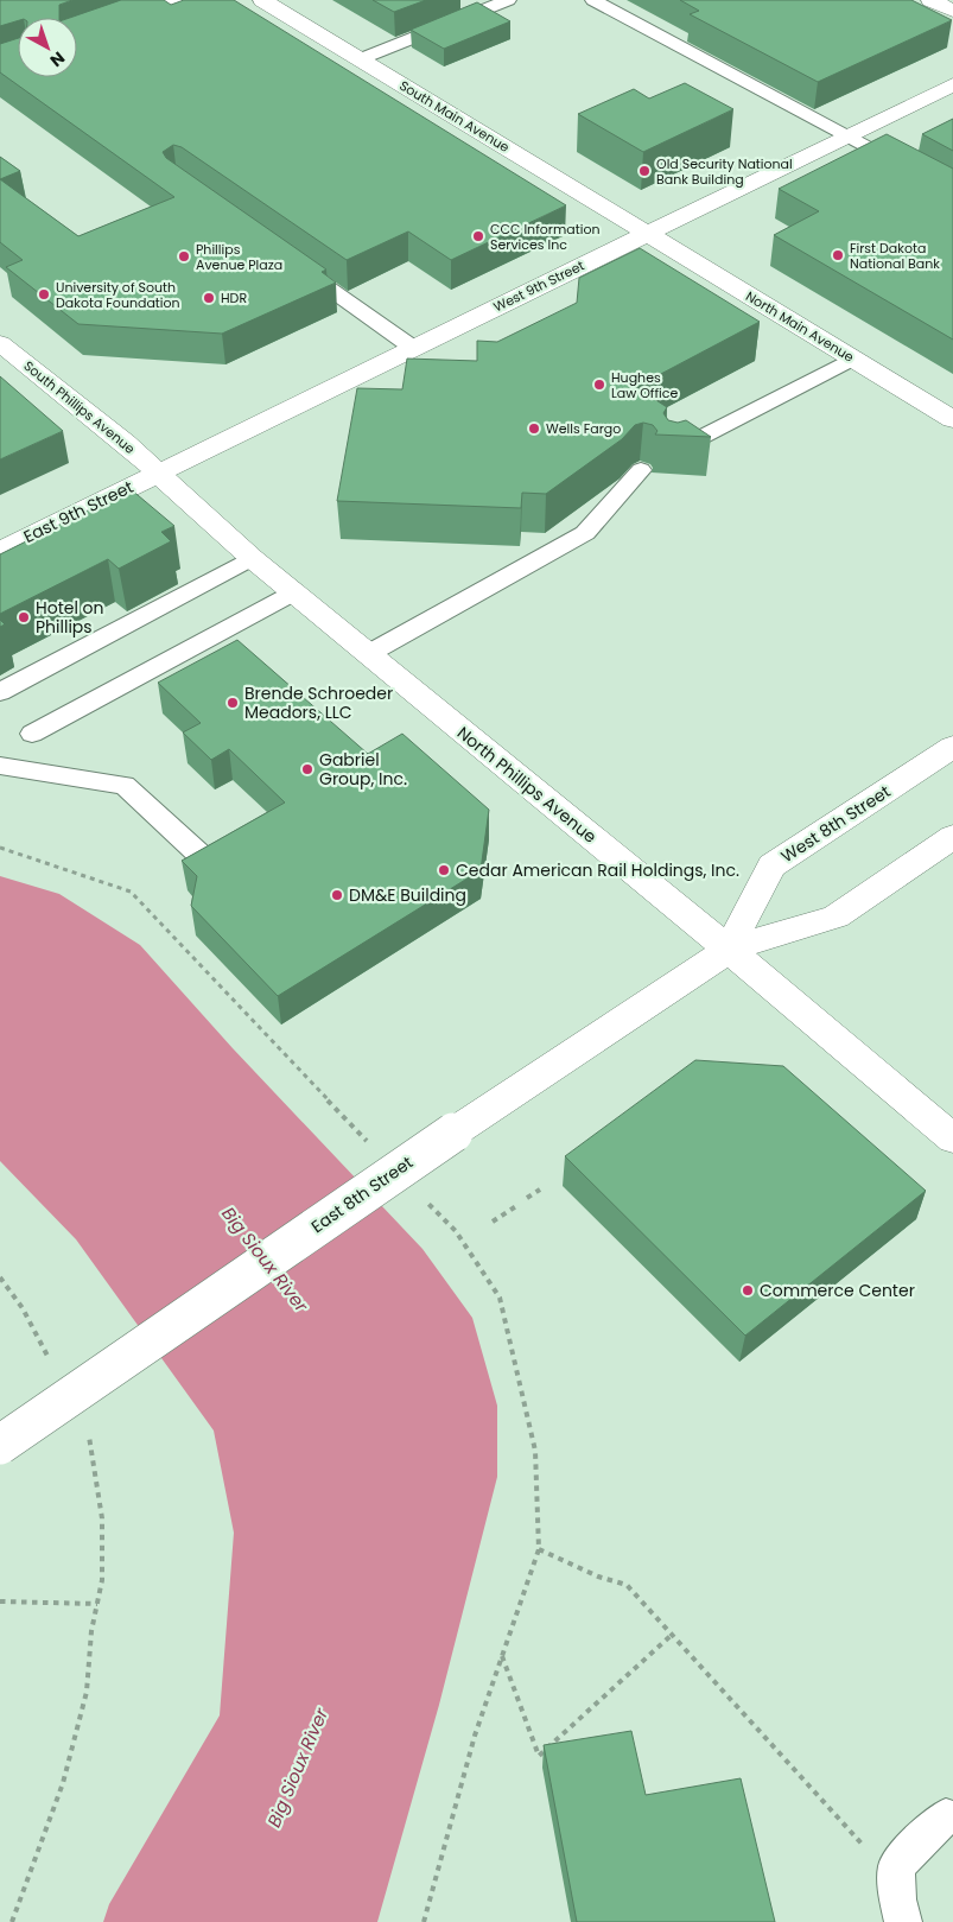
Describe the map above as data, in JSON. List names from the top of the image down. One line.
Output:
{"streets":{"street":["South Main Avenue","West 9th Street","North Main Avenue","South Phillips Avenue","East 9th Street","North Phillips Avenue","West 8th Street","East 8th Street"]},"crossings":[["South Main Avenue","West 9th Street"],["South Main Avenue","North Main Avenue"],["West 9th Street","North Main Avenue"],["West 9th Street","South Phillips Avenue"],["West 9th Street","East 9th Street"],["West 9th Street","North Phillips Avenue"],["South Phillips Avenue","East 9th Street"],["South Phillips Avenue","North Phillips Avenue"],["East 9th Street","North Phillips Avenue"],["North Phillips Avenue","West 8th Street"],["North Phillips Avenue","East 8th Street"],["West 8th Street","East 8th Street"]],"water":["Big Sioux River"],"places":["Old Security National Bank Building","CCC Information Services Inc","First Dakota National Bank","Phillips Avenue Plaza","University of South Dakota Foundation","HDR","Hughes Law Office","Wells Fargo","Hotel on Phillips","Brende Schroeder Meadors, LLC","Gabriel Group, Inc.","Cedar American Rail Holdings, Inc.","DM&E Building","Commerce Center"],"north":"bottom right"}
